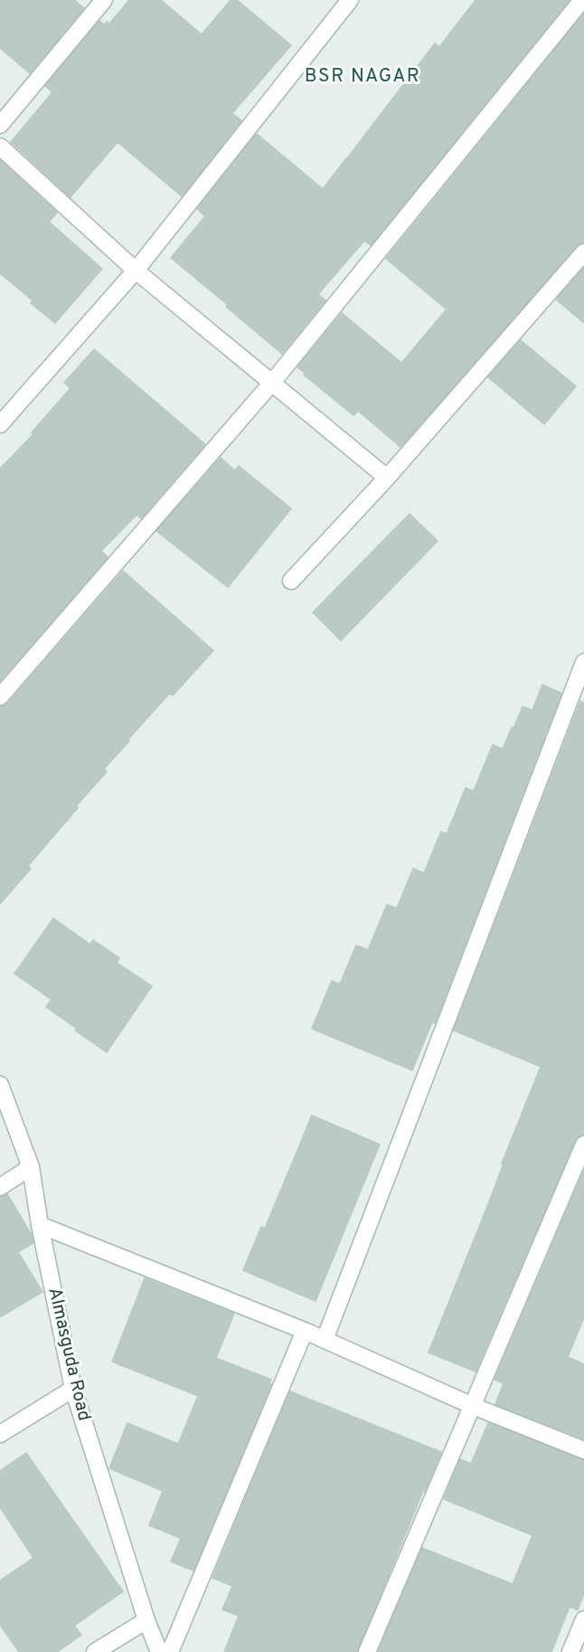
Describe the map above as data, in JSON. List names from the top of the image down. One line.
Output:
{"streets":{"street":["Almasguda Road"]},"districts":["BSR NAGAR"]}
